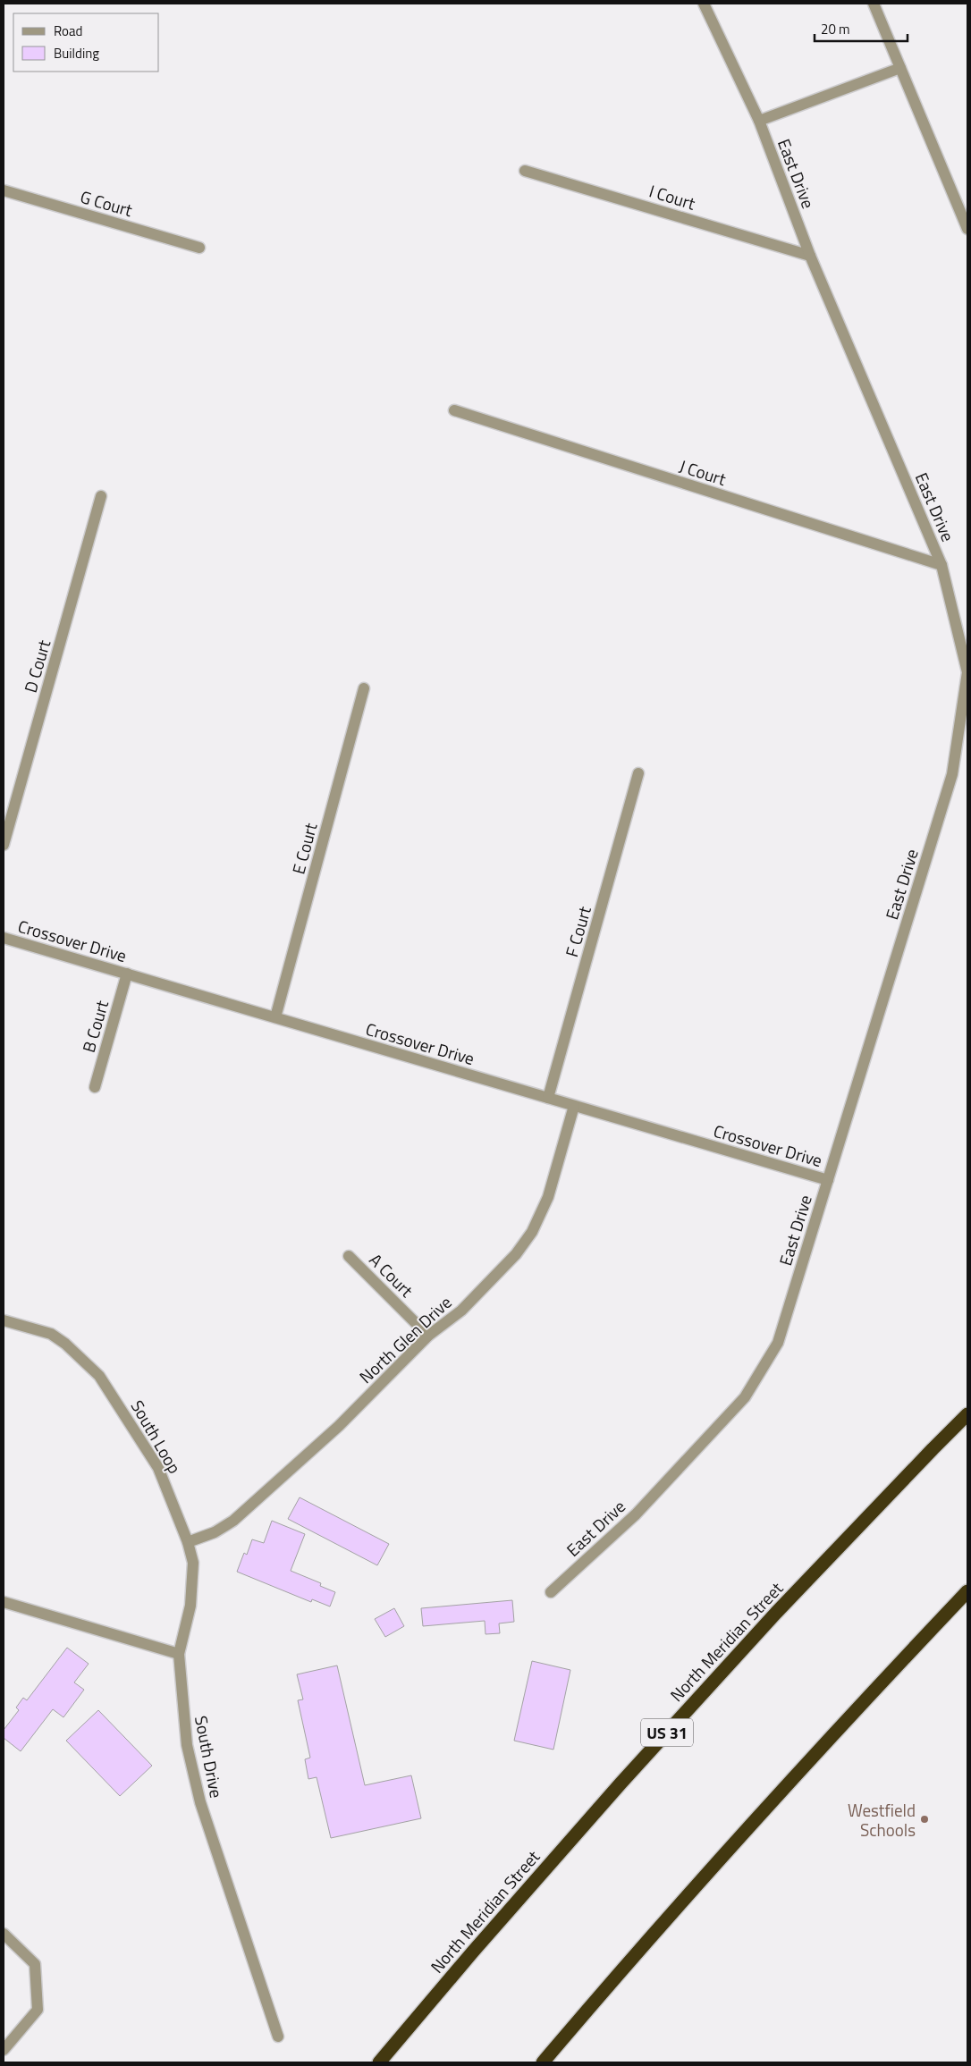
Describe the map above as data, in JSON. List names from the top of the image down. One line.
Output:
{"streets":{"highway":["North Meridian Street","US 31"],"street":["East Drive","I Court","G Court","J Court","D Court","E Court","F Court","Crossover Drive","B Court","A Court","North Glen Drive","South Loop","South Drive"]},"crossings":[["East Drive","I Court"],["East Drive","J Court"],["East Drive","Crossover Drive"],["E Court","Crossover Drive"],["F Court","Crossover Drive"],["Crossover Drive","B Court"],["Crossover Drive","North Glen Drive"],["A Court","North Glen Drive"],["North Glen Drive","South Loop"],["South Loop","South Drive"]],"places":["Westfield Schools"],"legend":["Road","Building"],"scale_bar":"20 m"}
